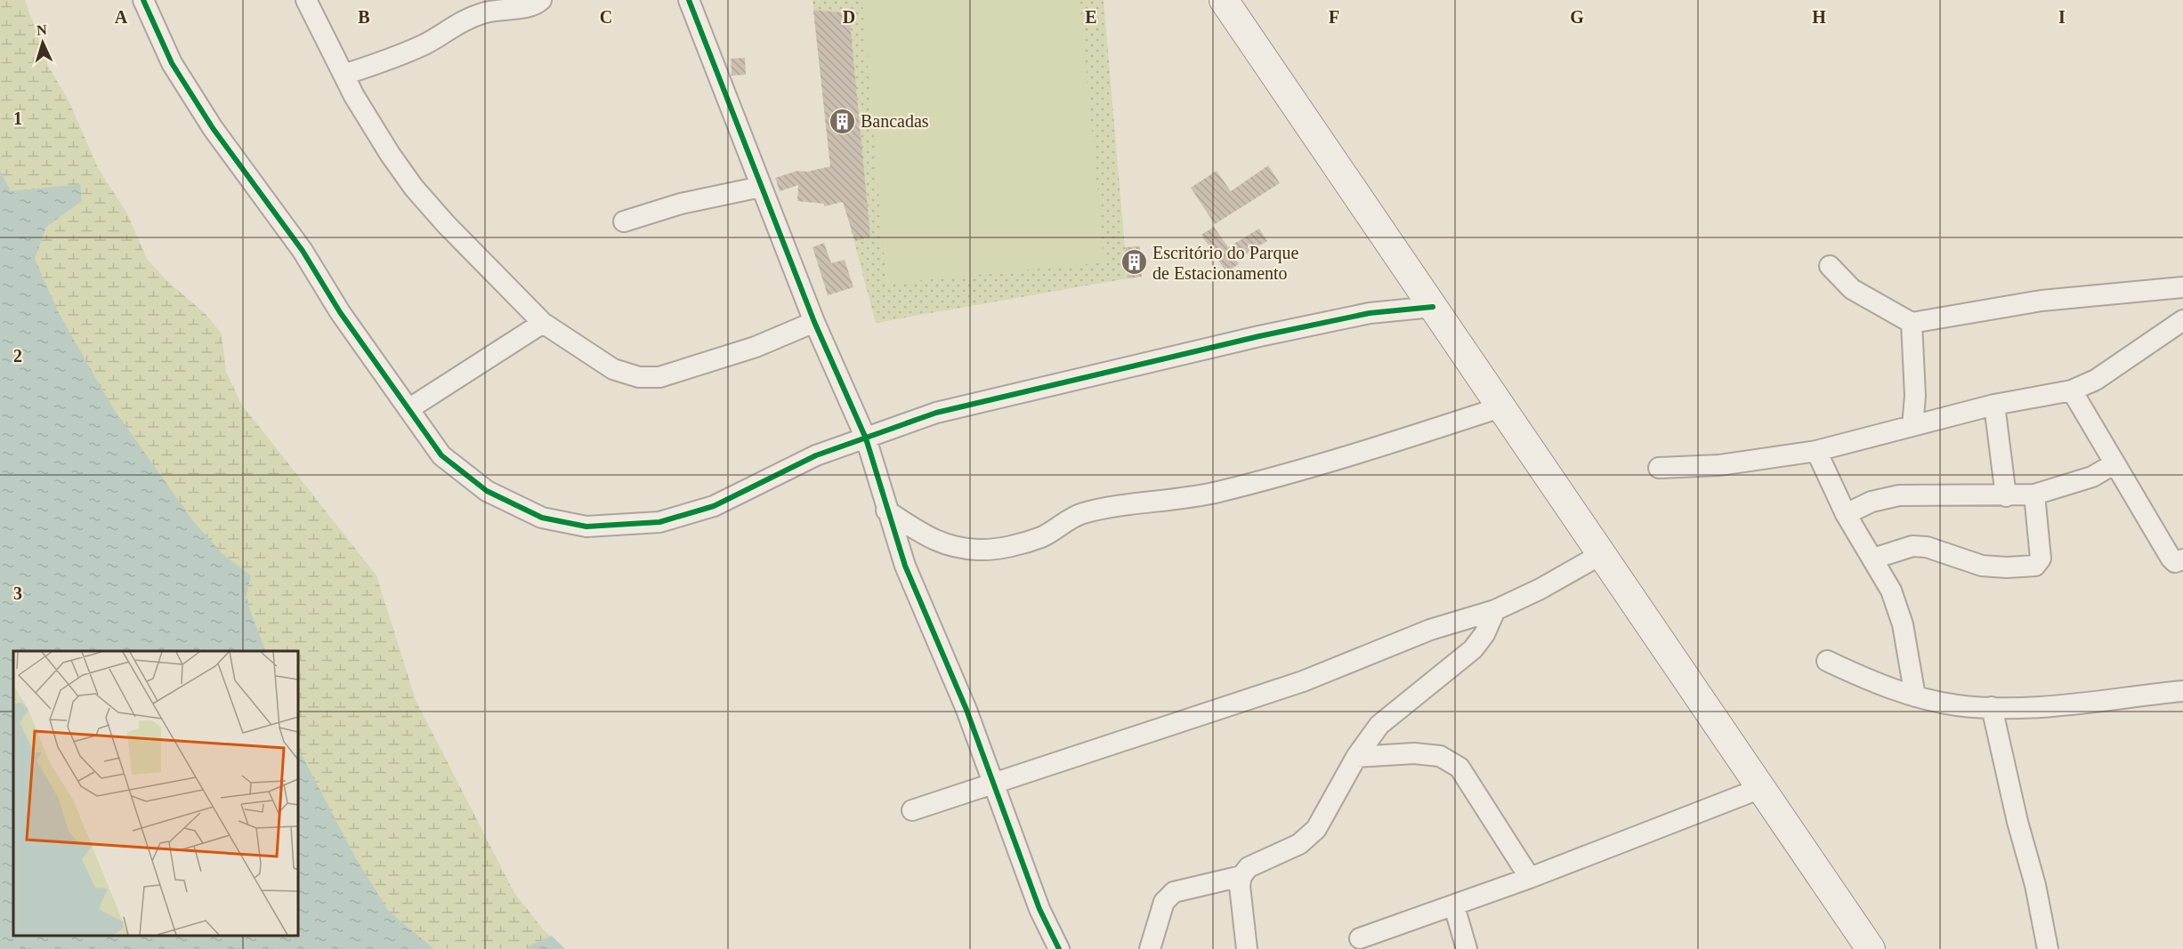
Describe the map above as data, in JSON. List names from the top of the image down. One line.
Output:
{"places":{"building":["Bancadas","Escritório do Parque de Estacionamento"]},"north":"top","grid":{"columns":["A","B","C","D","E","F","G","H","I"],"rows":["1","2","3"]}}
